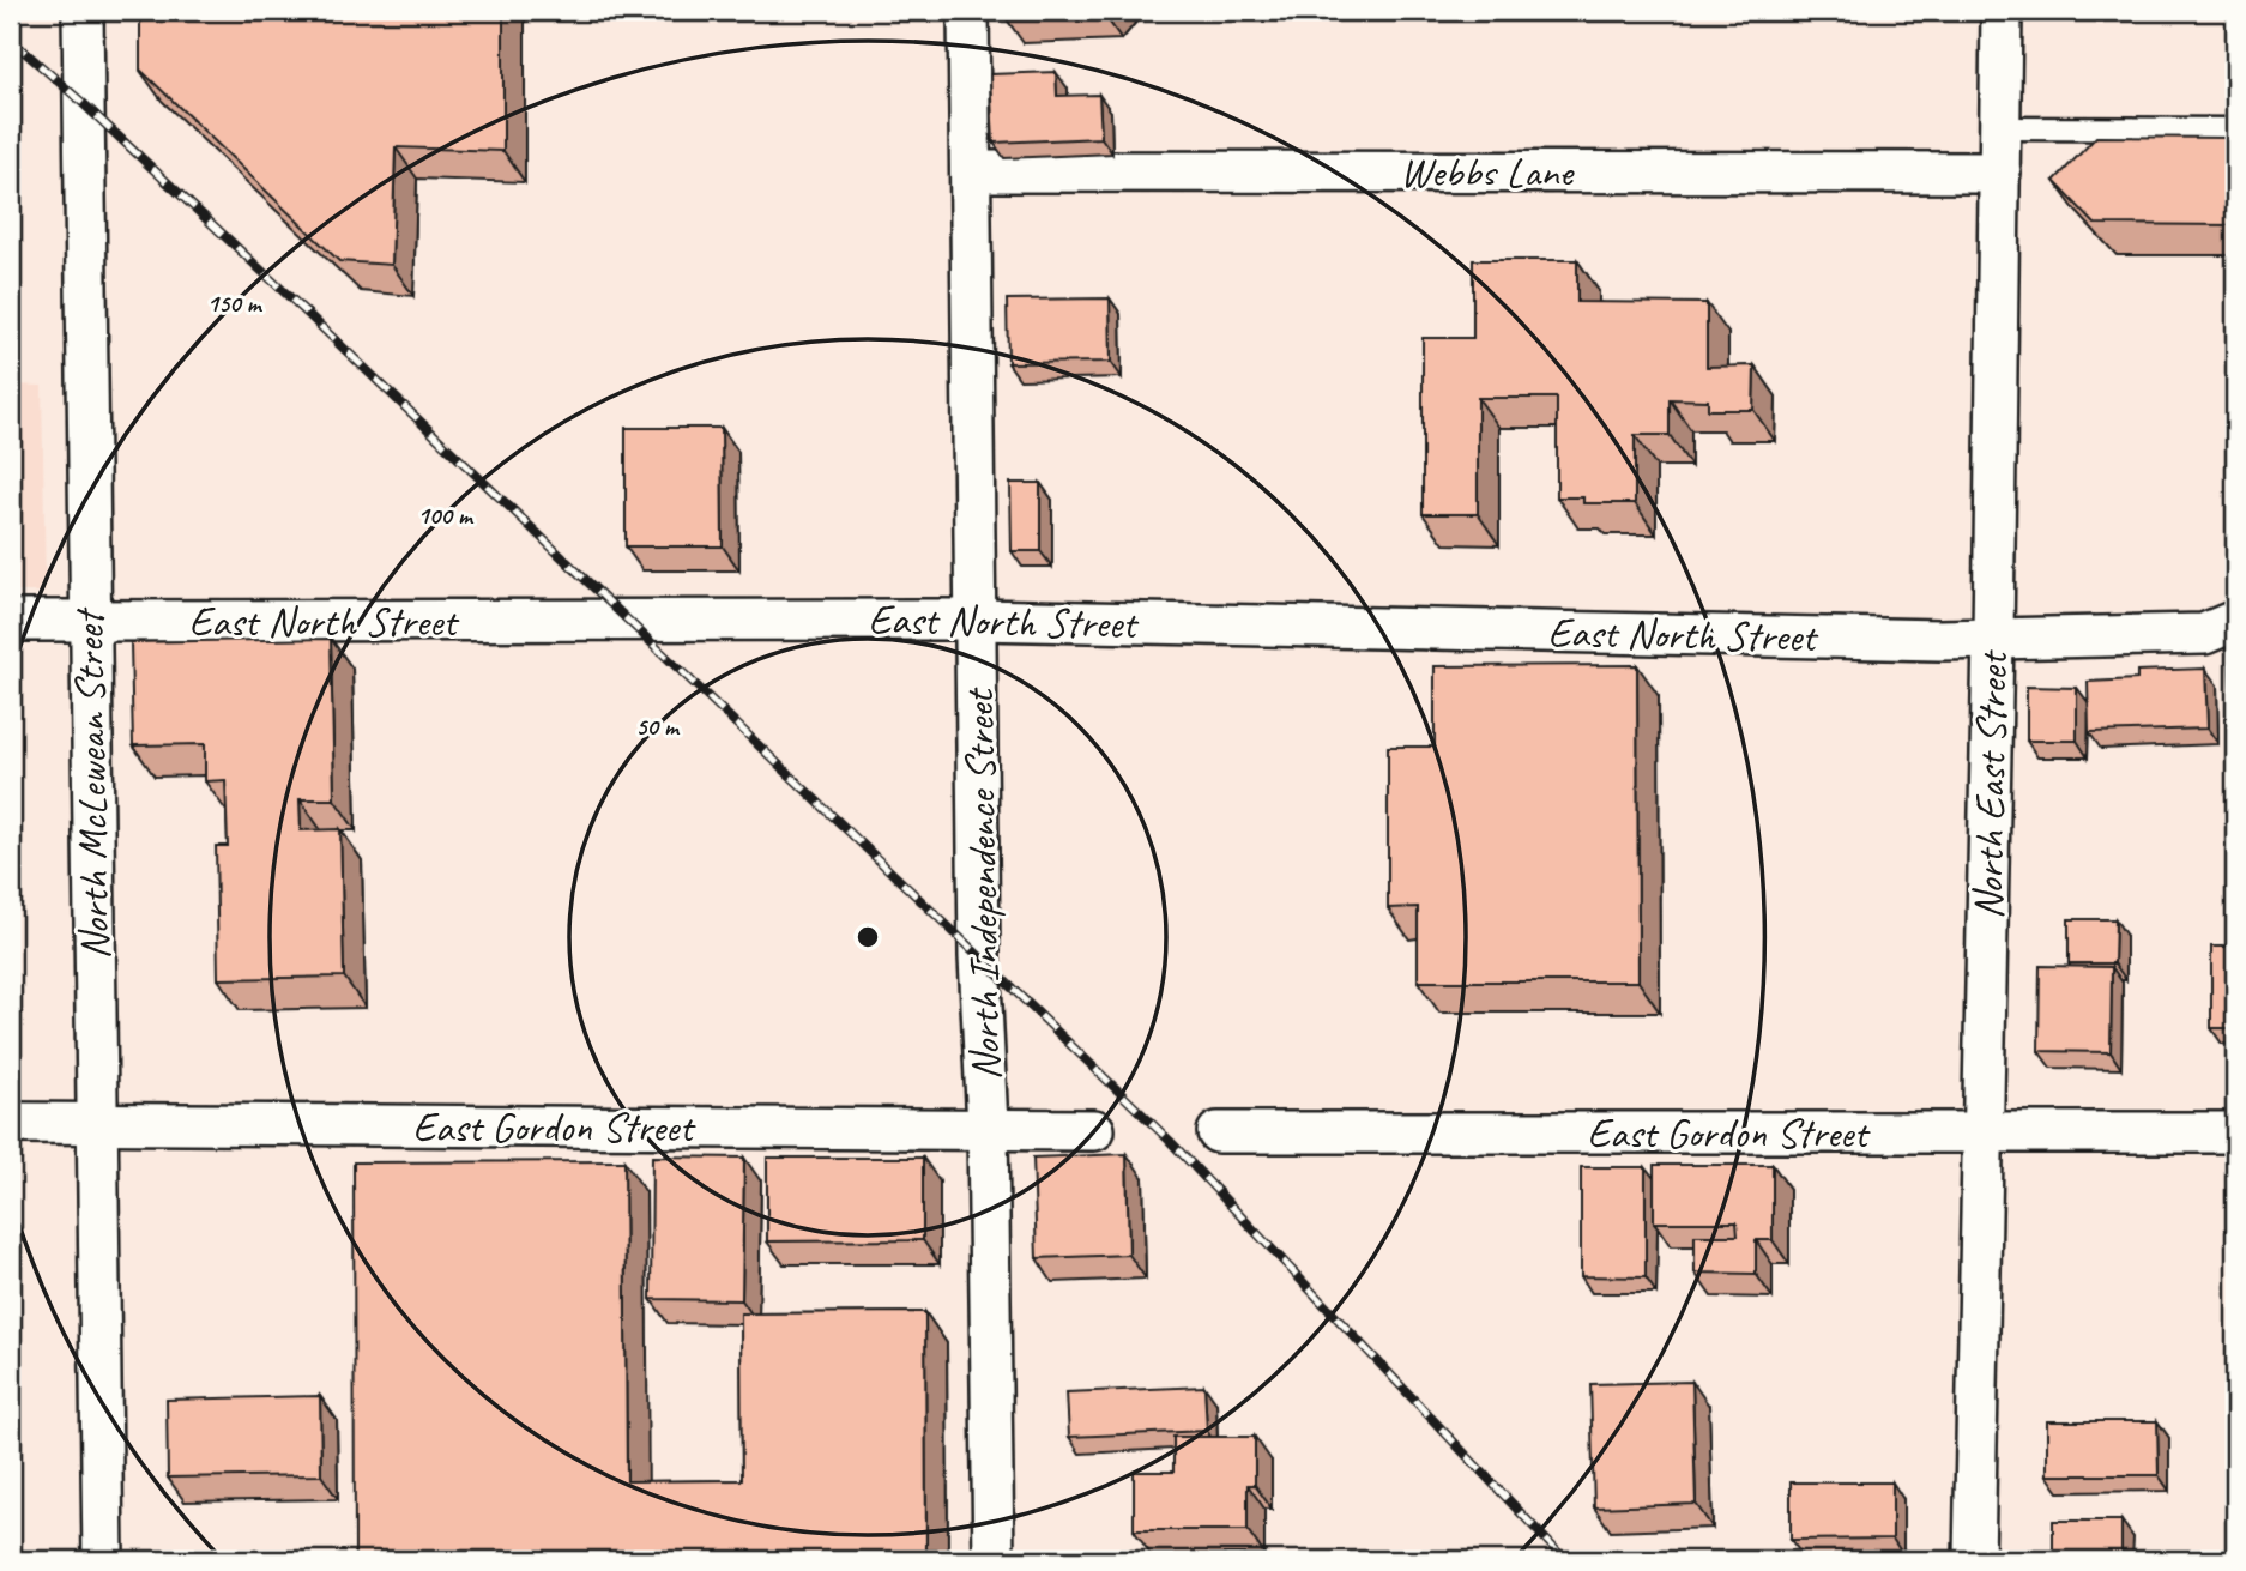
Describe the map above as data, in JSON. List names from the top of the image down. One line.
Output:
{"streets":{"street":["Webbs Lane","East North Street","North McLewean Street","North East Street","North Independence Street","East Gordon Street"]},"crossings":[["Webbs Lane","North East Street"],["Webbs Lane","North Independence Street"],["East North Street","North McLewean Street"],["East North Street","North East Street"],["East North Street","North Independence Street"],["North McLewean Street","East Gordon Street"],["North East Street","East Gordon Street"],["North Independence Street","East Gordon Street"]],"rings":["150 m","100 m","50 m"]}
